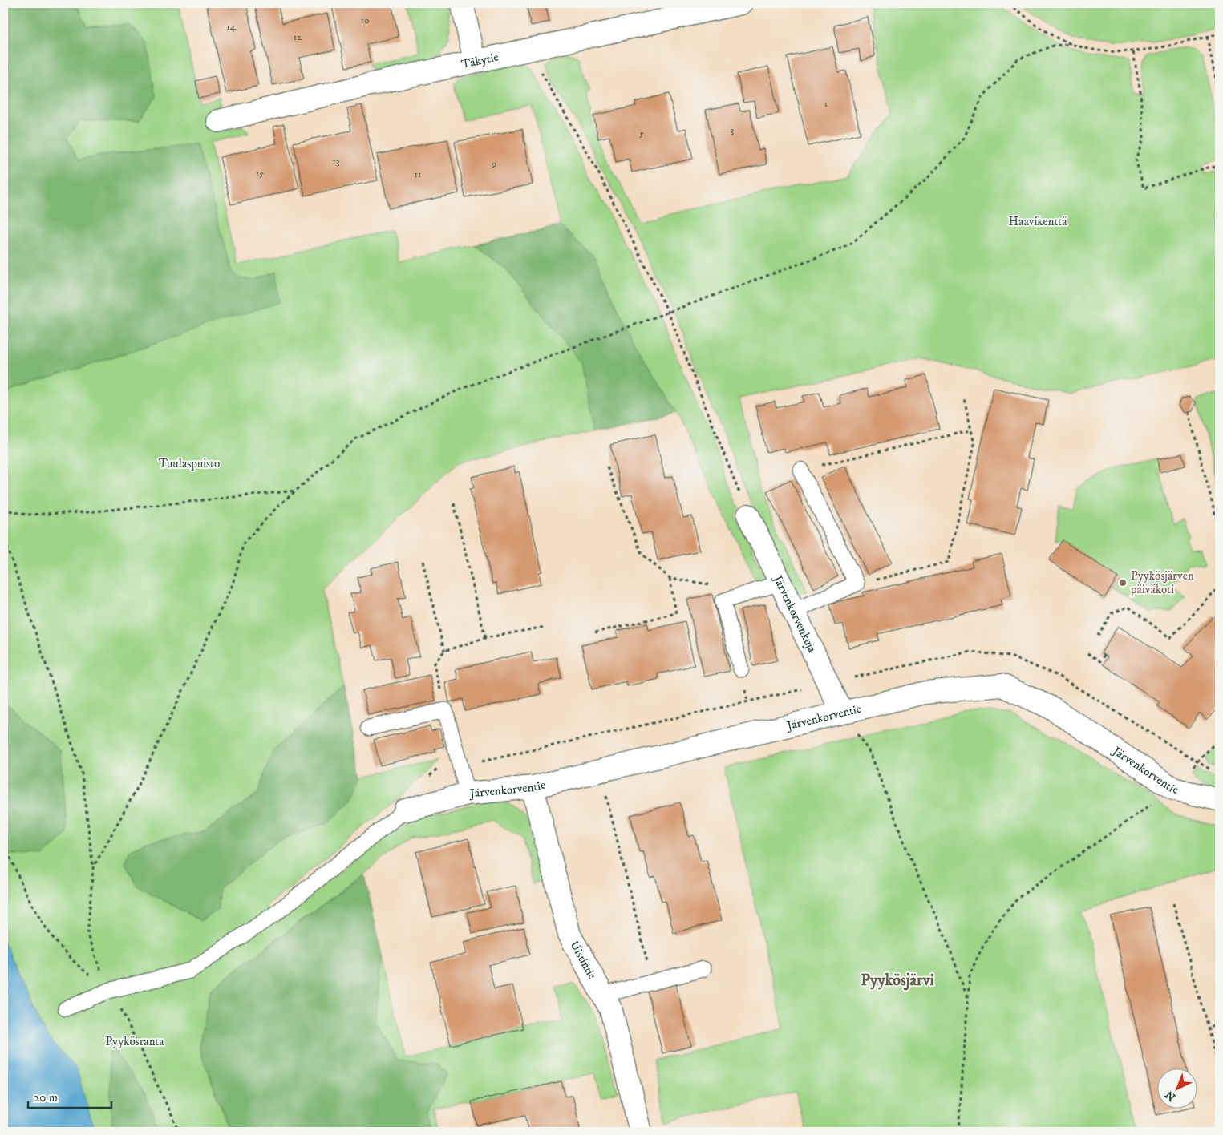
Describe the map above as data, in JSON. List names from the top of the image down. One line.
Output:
{"streets":{"street":["Täkytie","Järvenkorvenkuja","Järvenkorventie","Uistintie"]},"crossings":[["Järvenkorvenkuja","Järvenkorventie"],["Järvenkorventie","Uistintie"]],"districts":["Pyykösjärvi"],"parks":["Haavikenttä","Tuulaspuisto","Pyykösranta"],"places":["Pyykösjärven päiväkoti"],"house_numbers":["10","14","12","1","3","5","13","9","15","11"],"scale_bar":"20 m","north":"bottom left"}
